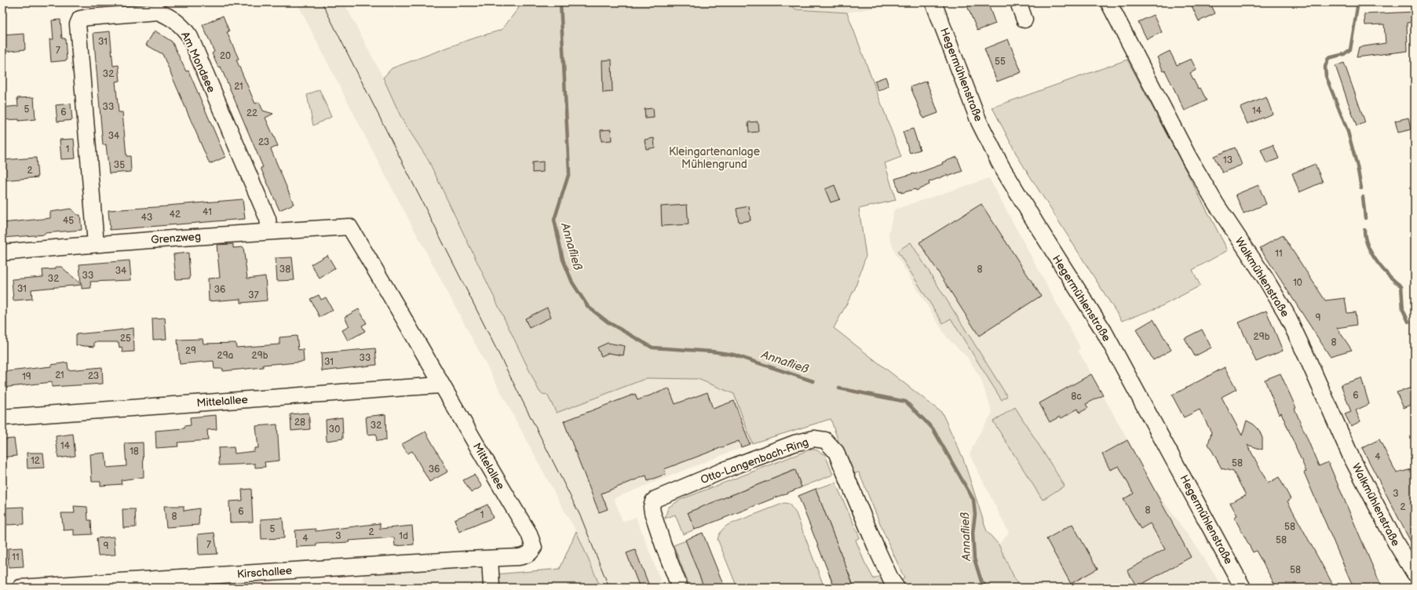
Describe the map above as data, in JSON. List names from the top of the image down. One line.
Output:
{"streets":{"street":["Am Mondsee","Hegermühlenstraße","Grenzweg","Walkmühlenstraße","Mittelallee","Otto-Langenbach-Ring","Kirschallee"]},"crossings":[["Am Mondsee","Grenzweg"],["Grenzweg","Mittelallee"],["Mittelallee","Kirschallee"]],"water":["Annafließ"],"parks":["Kleingartenanlage Mühlengrund"],"house_numbers":["31","7","20","55","32","21","33","5","14","6","22","34","23","1","13","35","2","41","42","43","45","11","38","8","34","33","32","10","31","36","37","9","29b","25","8","29","29a","29b","33","31","21","23","19","6","8c","28","32","30","14","18","4","12","58","36","3","2","8","6","1","8","58","5","2","3","1d","4","58","7","9","11","58"]}
